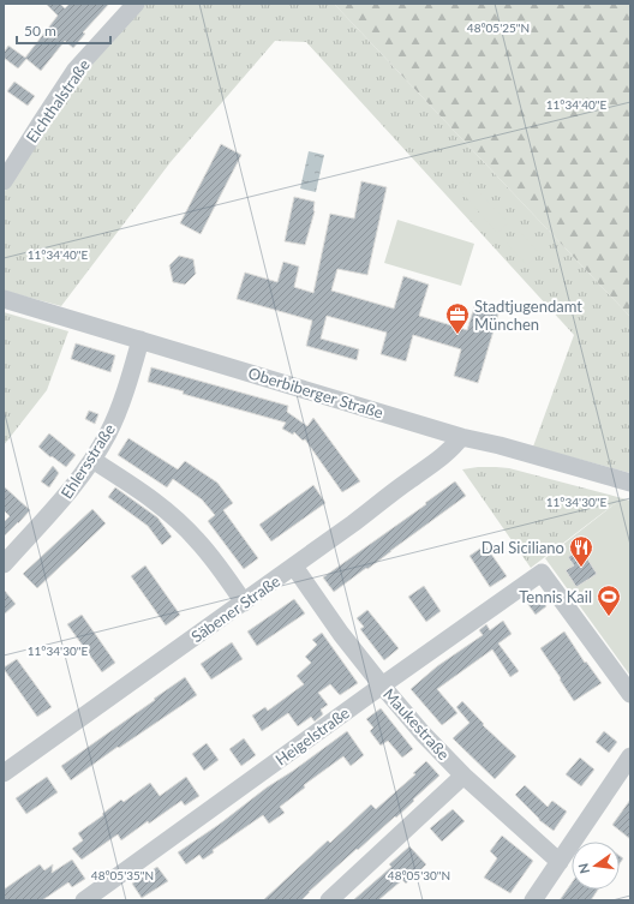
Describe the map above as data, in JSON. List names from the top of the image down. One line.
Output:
{"streets":{"street":["Eichthalstraße","Oberbiberger Straße","Ehlersstraße","Säbener Straße","Maukestraße","Heigelstraße"]},"crossings":[["Oberbiberger Straße","Ehlersstraße"],["Oberbiberger Straße","Säbener Straße"],["Säbener Straße","Maukestraße"],["Maukestraße","Heigelstraße"]],"places":{"office":["Stadtjugendamt München"],"restaurant":["Dal Siciliano"],"sports":["Tennis Kail"]},"scale_bar":"50 m","north":"left","coordinates":["48°05'25\"N","11°34'40\"E","11°34'30\"E","48°05'35\"N","48°05'30\"N"]}
